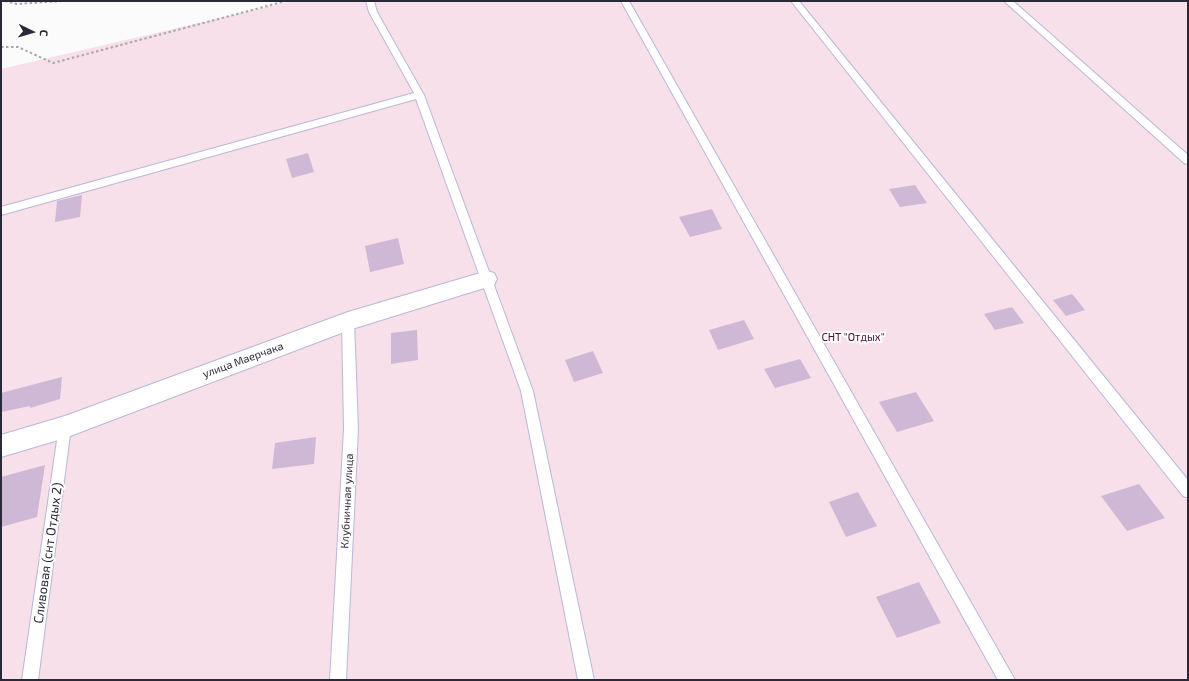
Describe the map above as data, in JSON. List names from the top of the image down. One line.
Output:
{"streets":{"street":["улица Маерчака"],"lane":["Клубничная улица","Сливовая (снт Отдых 2)"]},"crossings":[["улица Маерчака","Клубничная улица"],["улица Маерчака","Сливовая (снт Отдых 2)"]],"parks":["СНТ \"Отдых\""],"north":"right"}
